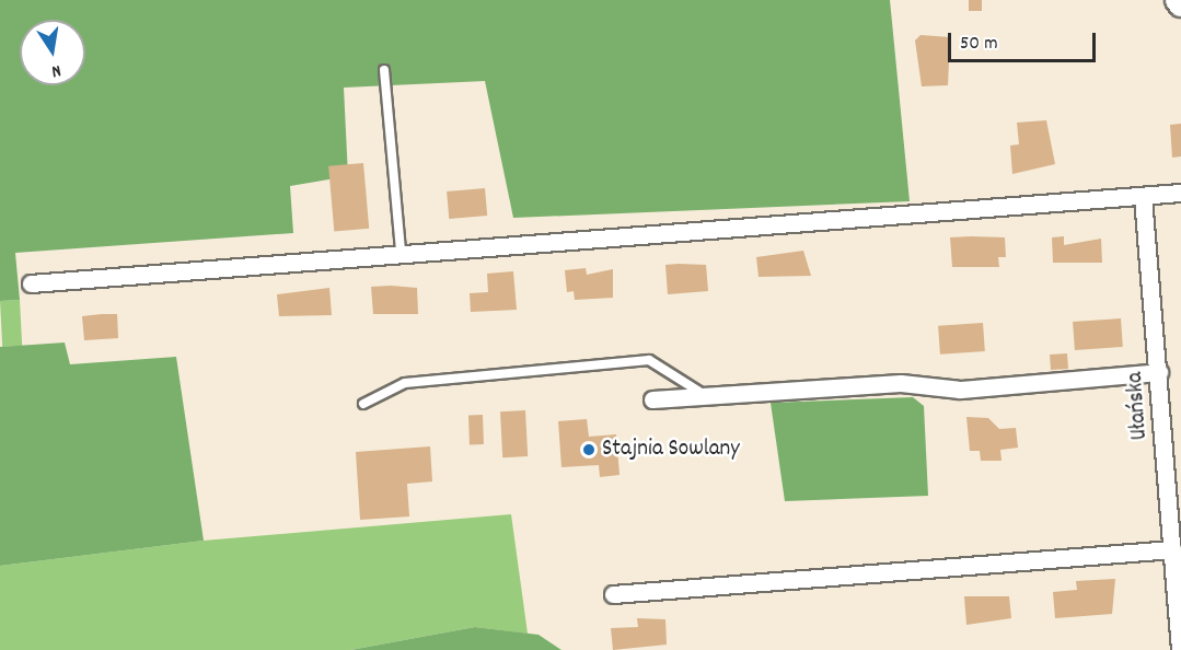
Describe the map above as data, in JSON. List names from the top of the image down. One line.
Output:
{"streets":{"street":["Ułańska"]},"places":["Stajnia Sowlany"],"scale_bar":"50 m","north":"bottom"}
